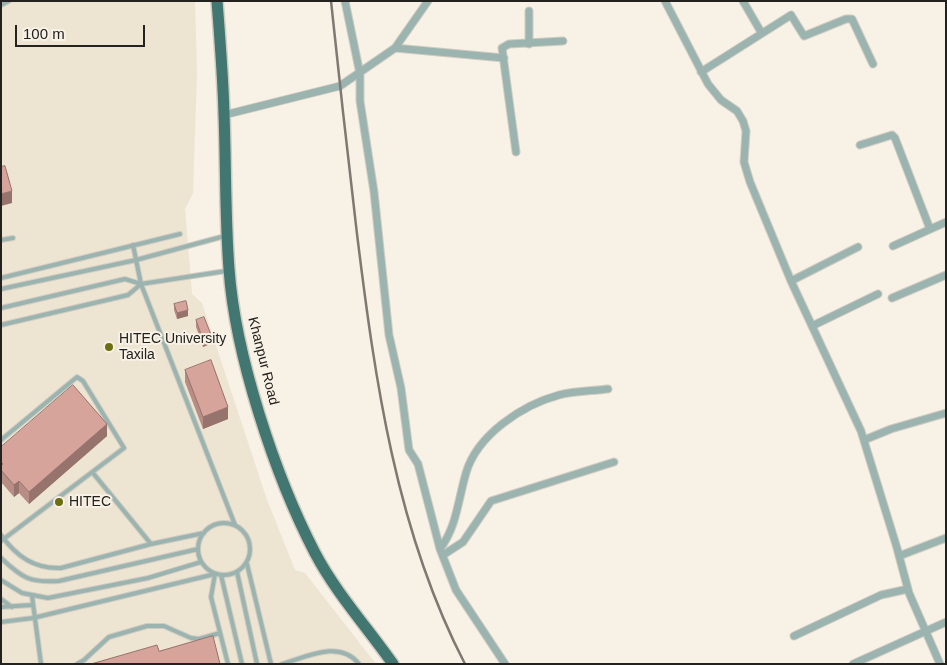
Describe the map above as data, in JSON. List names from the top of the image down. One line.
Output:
{"streets":{"highway":["Khanpur Road"]},"places":["HITEC University Taxila","HITEC"],"scale_bar":"100 m"}
